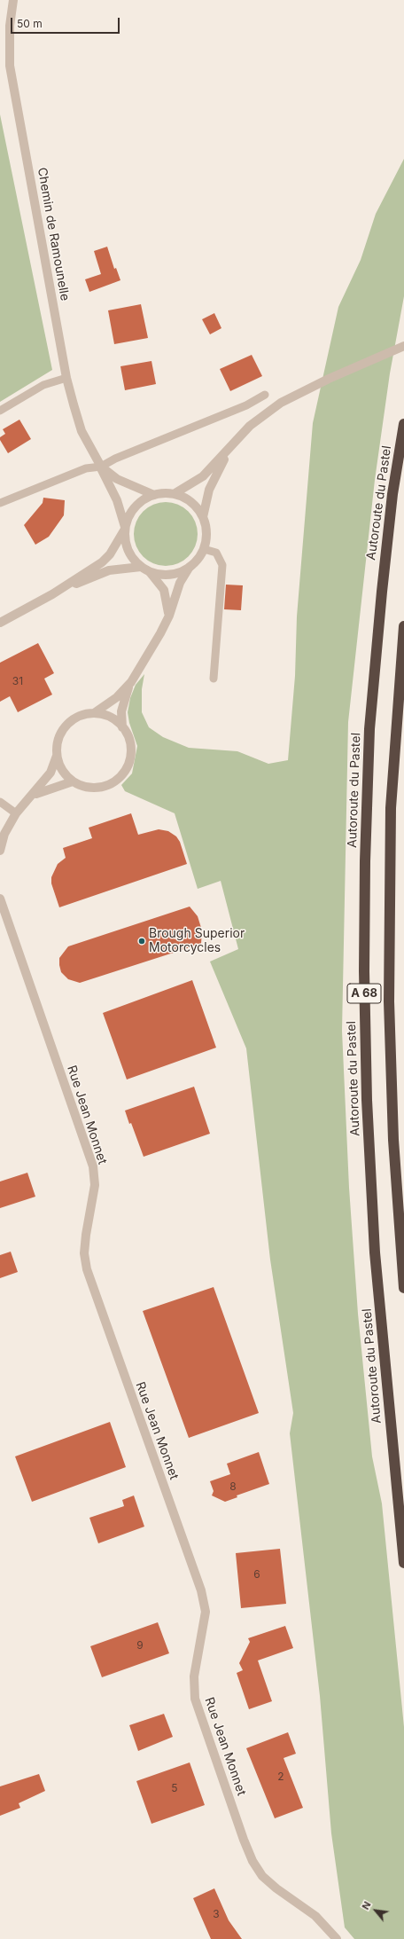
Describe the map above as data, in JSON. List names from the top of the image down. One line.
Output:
{"streets":{"highway":["Autoroute du Pastel","A 68"],"street":["Chemin de Ramounelle","Rue Jean Monnet"]},"places":["Brough Superior Motorcycles"],"house_numbers":["31","8","6","9","2","5","3"],"scale_bar":"50 m","north":"top left"}
